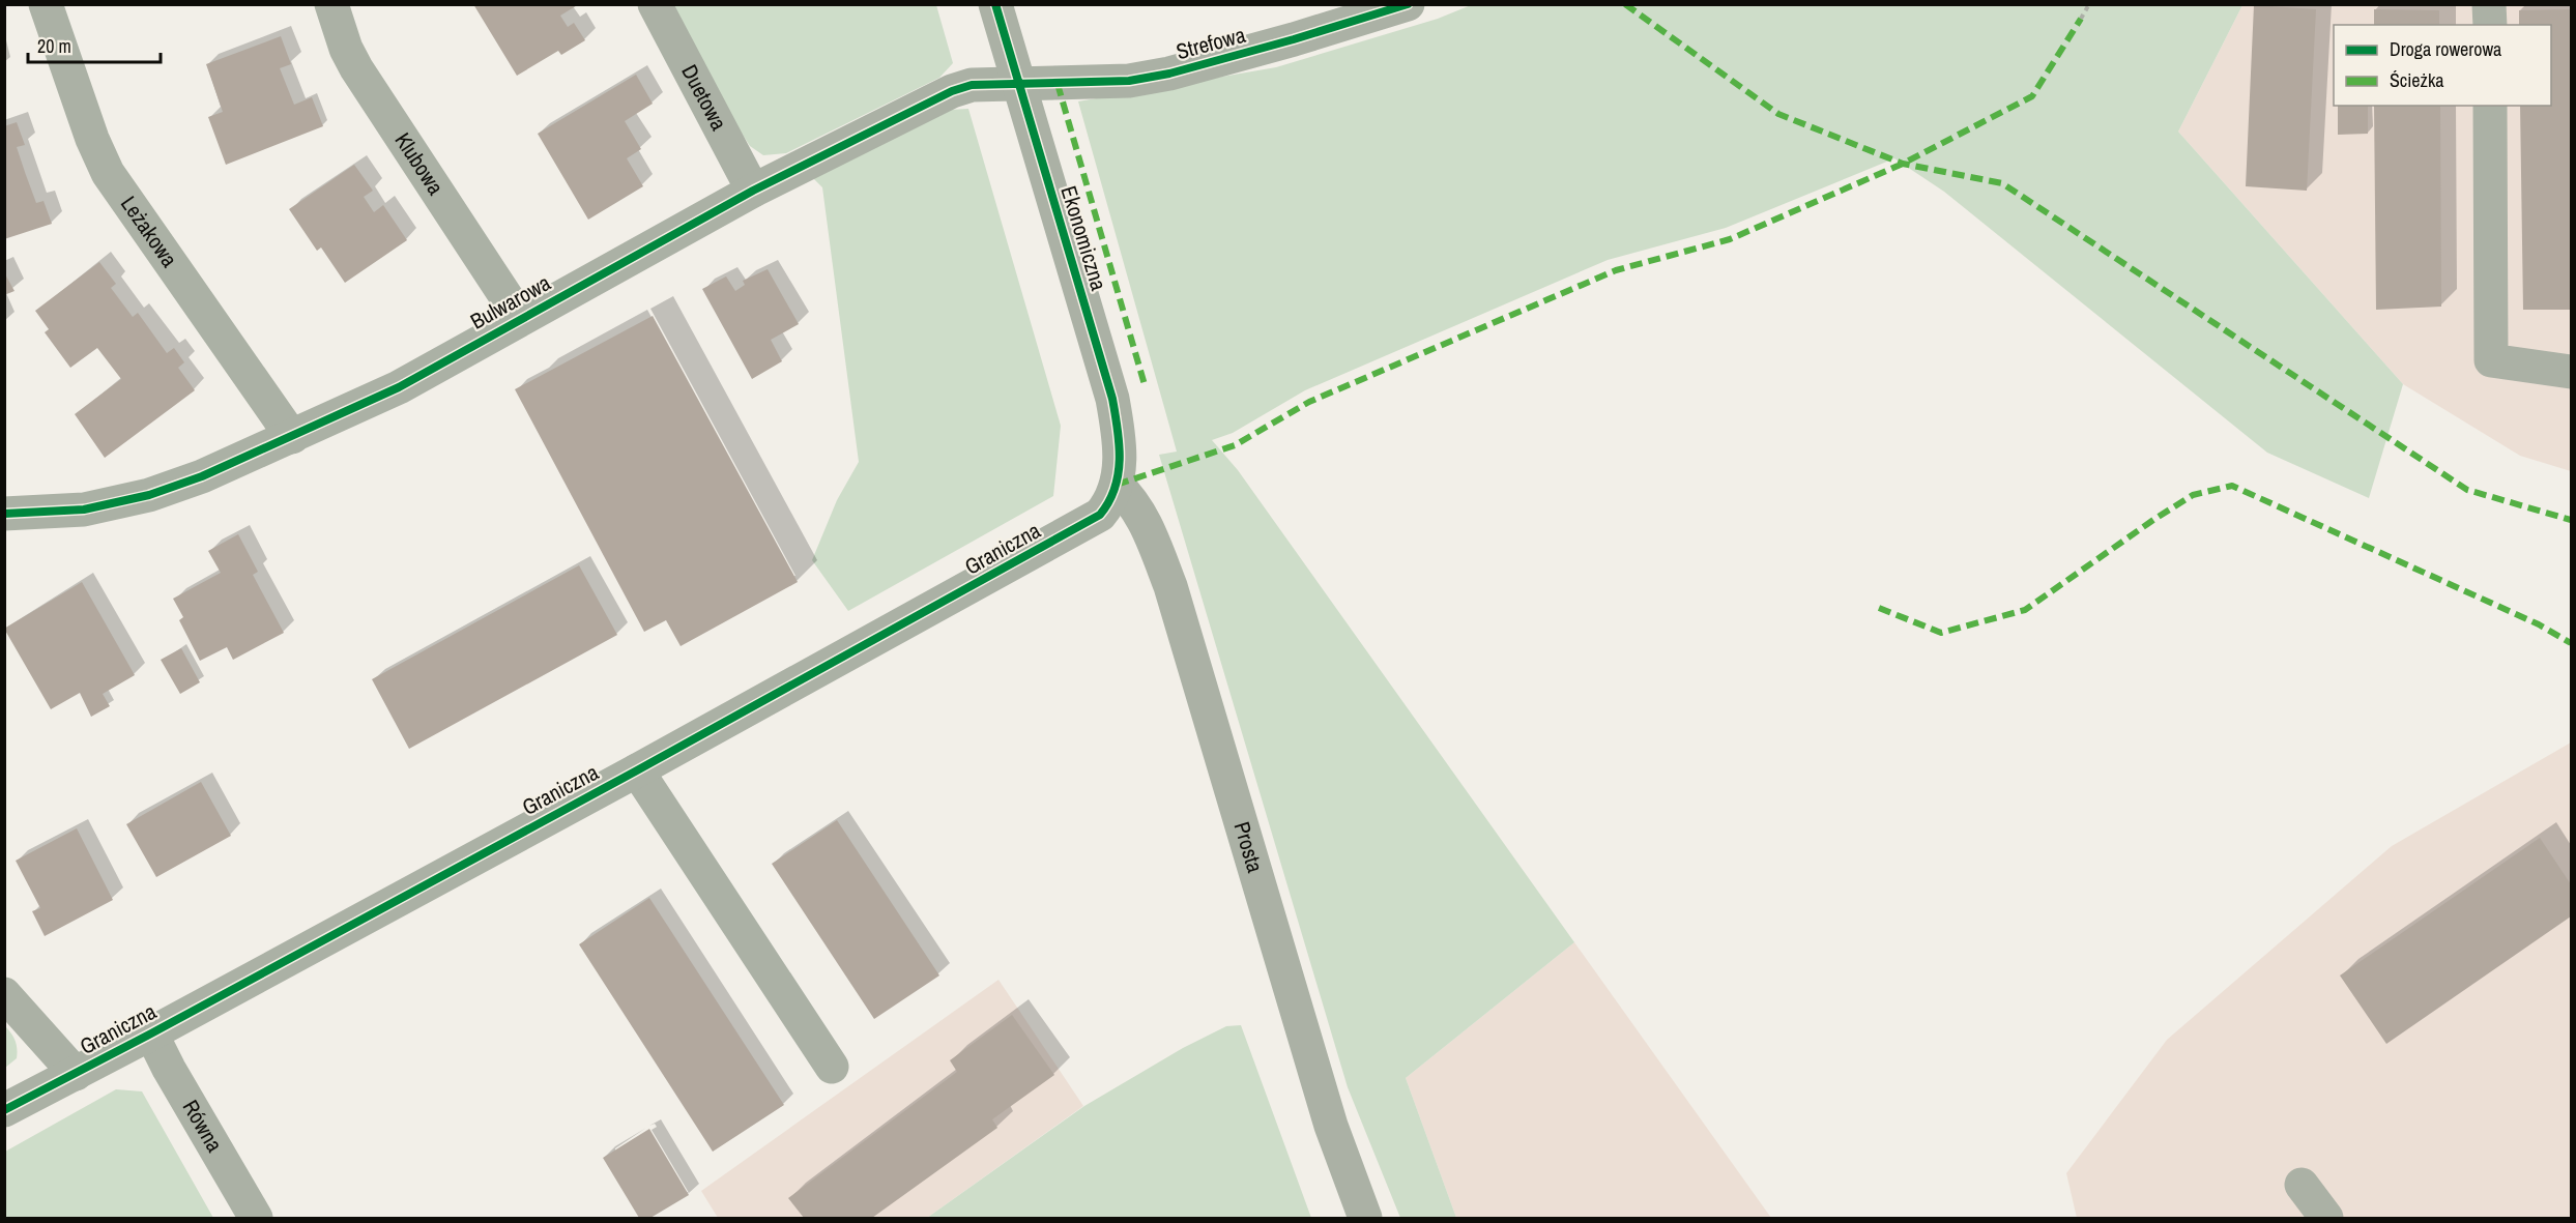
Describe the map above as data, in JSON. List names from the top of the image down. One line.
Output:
{"streets":{"street":["Strefowa","Duetowa","Klubowa","Leżakowa","Ekonomiczna","Bulwarowa","Graniczna","Prosta","Równa"]},"crossings":[["Strefowa","Ekonomiczna"],["Strefowa","Bulwarowa"],["Duetowa","Bulwarowa"],["Klubowa","Bulwarowa"],["Leżakowa","Bulwarowa"],["Ekonomiczna","Bulwarowa"],["Ekonomiczna","Graniczna"],["Ekonomiczna","Prosta"],["Graniczna","Prosta"],["Graniczna","Równa"]],"legend":["Droga rowerowa","Ścieżka"],"scale_bar":"20 m"}
